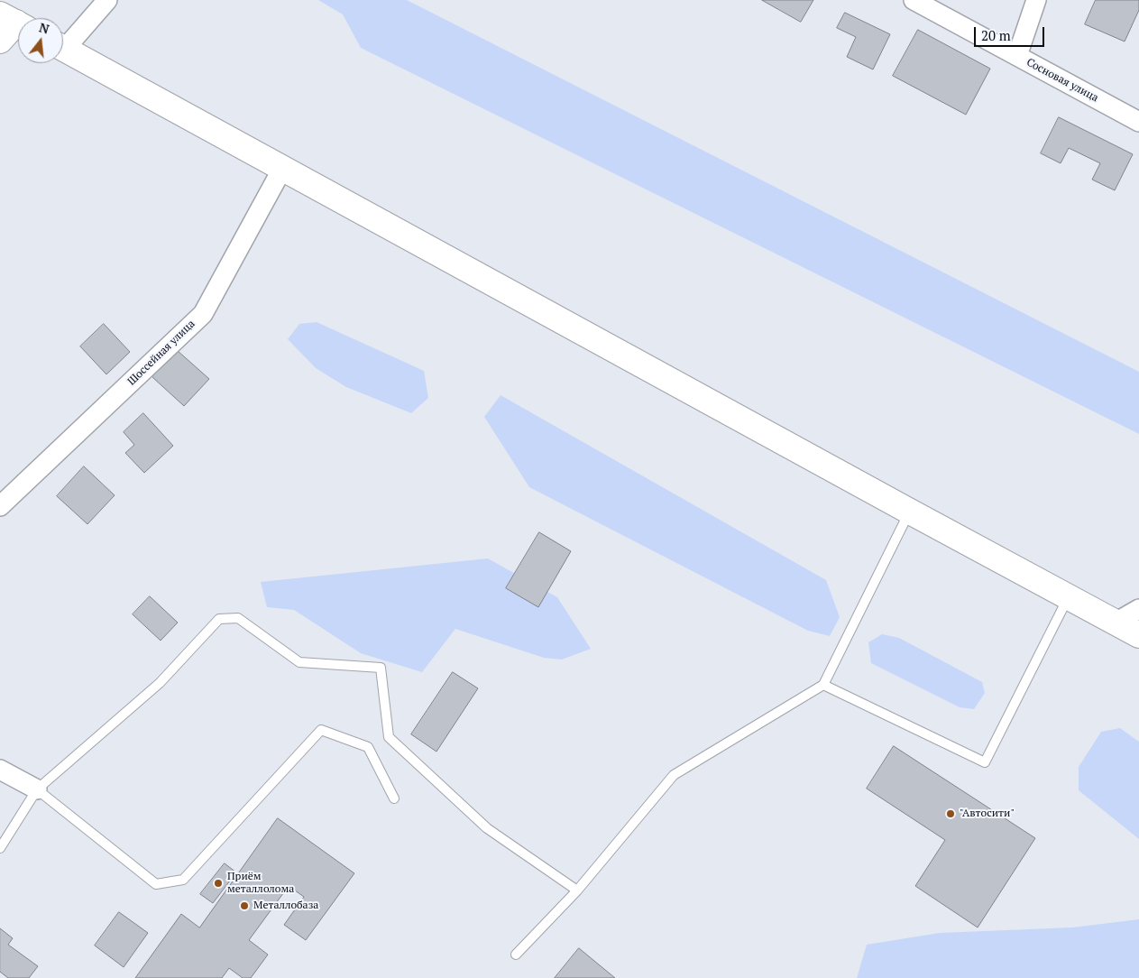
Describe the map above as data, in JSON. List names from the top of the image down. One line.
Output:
{"streets":{"street":["Сосновая улица","Шоссейная улица"]},"places":["\"Автосити\"","Приём металлолома","Металлобаза"],"scale_bar":"20 m","north":"top"}
